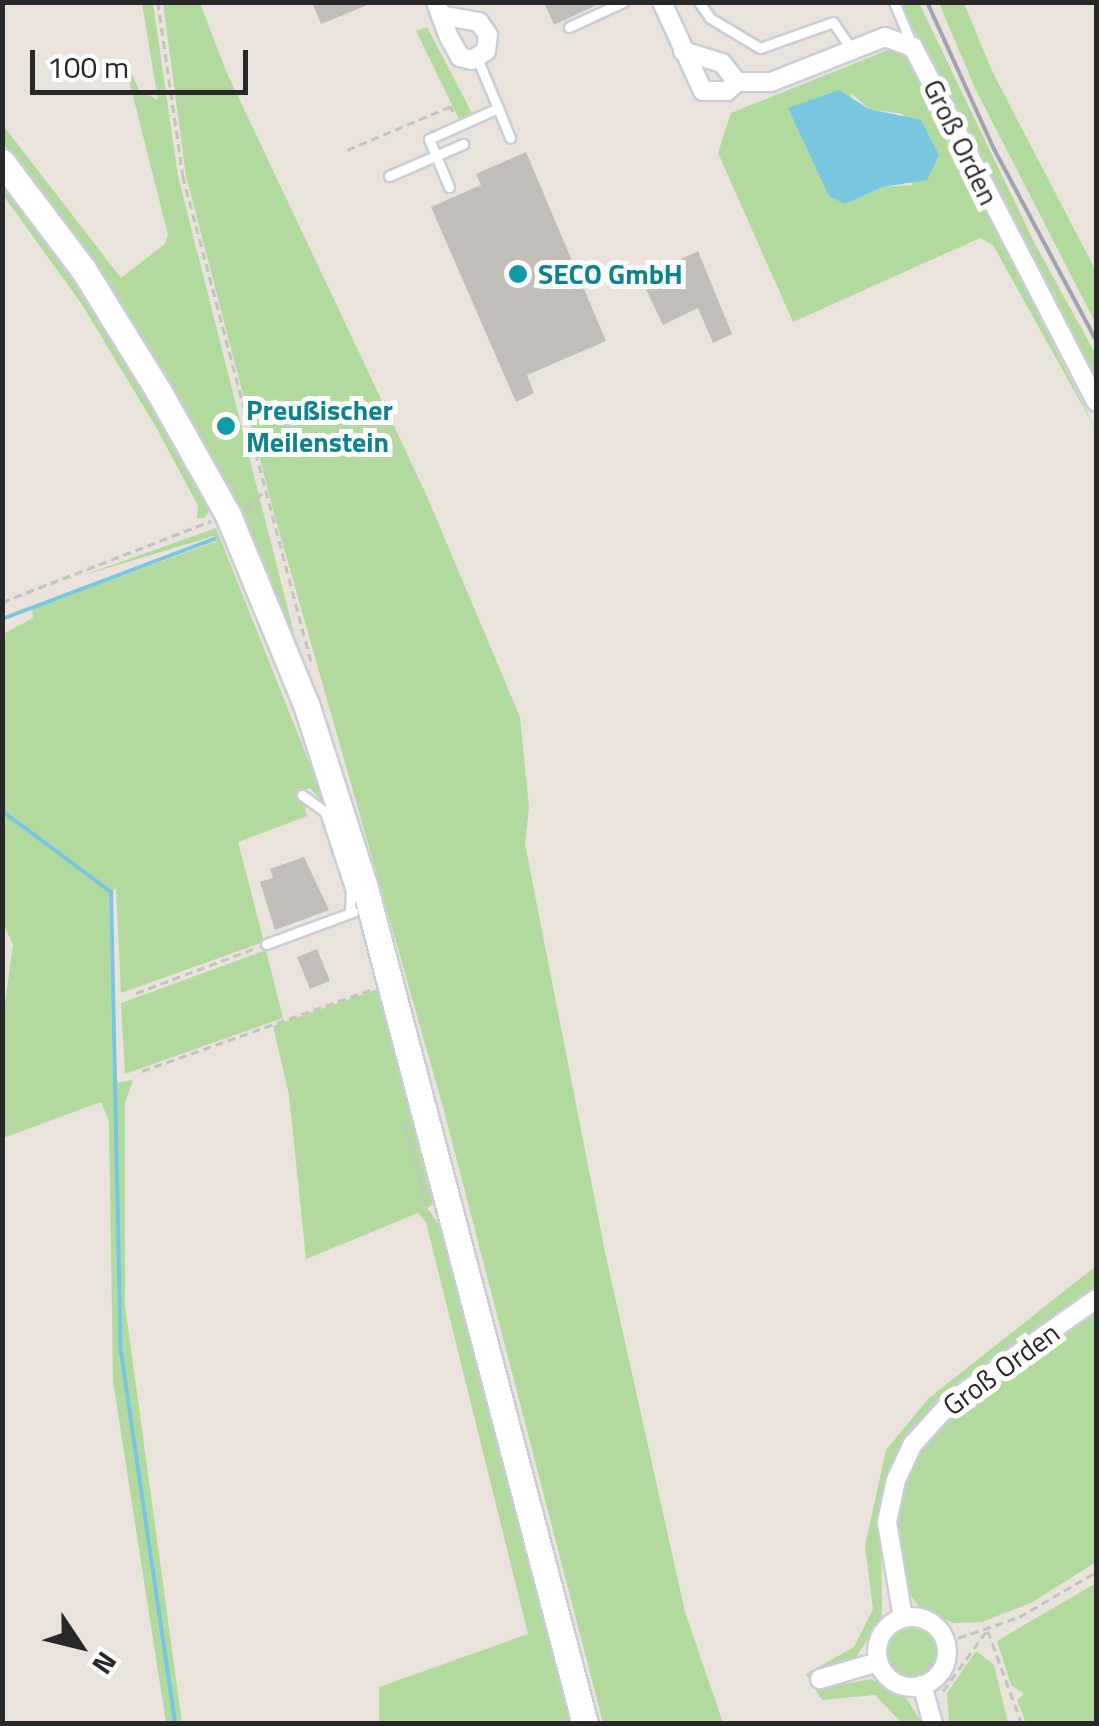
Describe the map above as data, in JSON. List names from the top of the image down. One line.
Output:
{"streets":{"street":["Groß Orden"]},"places":["SECO GmbH","Preußischer Meilenstein"],"scale_bar":"100 m","north":"bottom right"}
